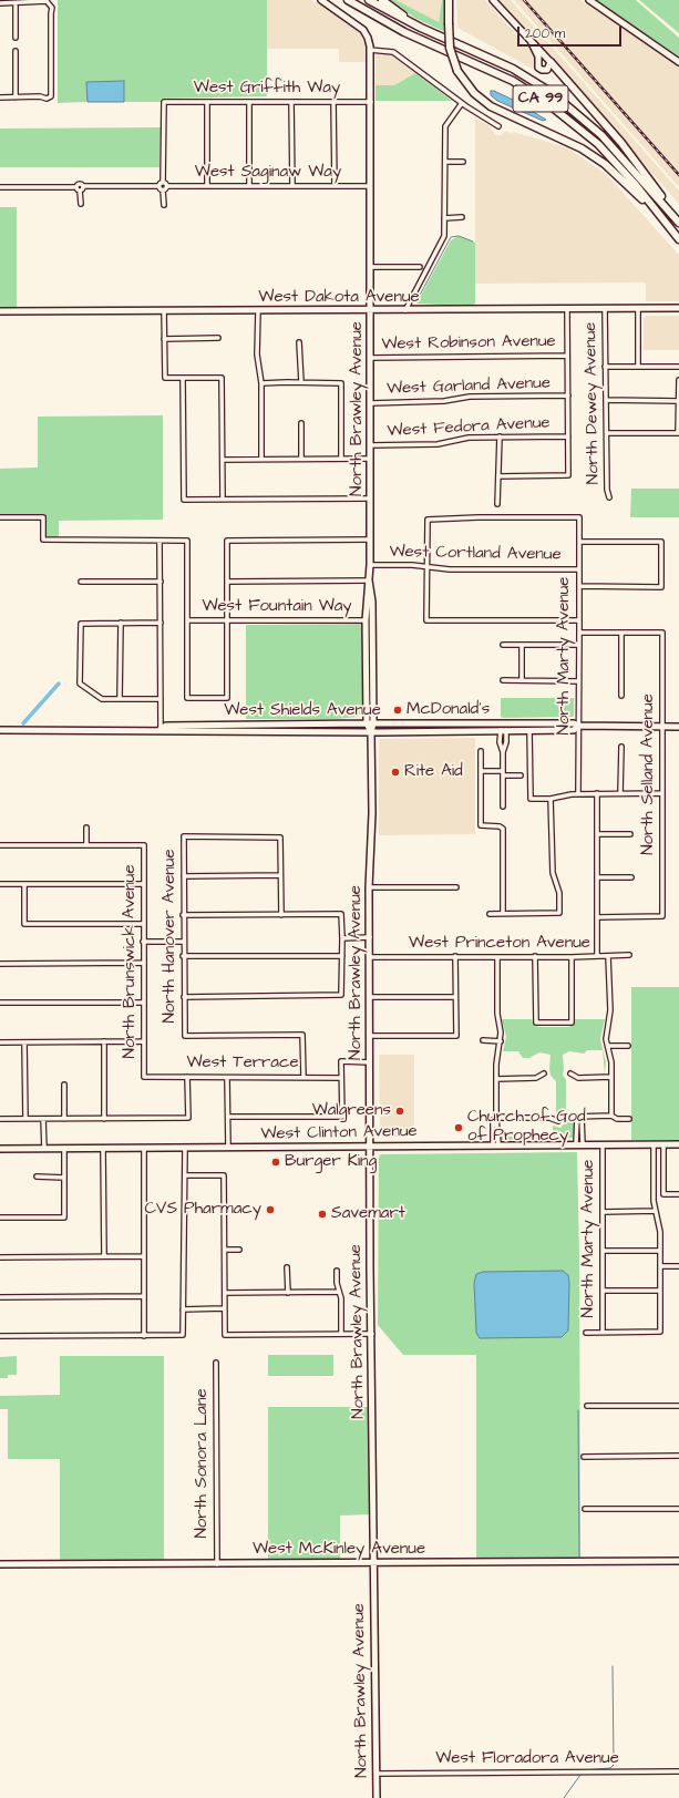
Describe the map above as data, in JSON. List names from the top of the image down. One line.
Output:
{"streets":{"highway":["CA 99"],"street":["West Griffith Way","West Saginaw Way","West Dakota Avenue","West Robinson Avenue","West Garland Avenue","North Dewey Avenue","North Brawley Avenue","West Fedora Avenue","West Cortland Avenue","West Fountain Way","North Marty Avenue","West Shields Avenue","North Selland Avenue","North Hanover Avenue","West Princeton Avenue","North Brunswick Avenue","West Terrace","West Clinton Avenue","North Sonora Lane","West McKinley Avenue","West Floradora Avenue"]},"crossings":[["West Griffith Way","North Brawley Avenue"],["West Saginaw Way","North Brawley Avenue"],["West Dakota Avenue","North Dewey Avenue"],["West Dakota Avenue","North Brawley Avenue"],["West Robinson Avenue","North Brawley Avenue"],["West Garland Avenue","North Brawley Avenue"],["North Brawley Avenue","West Fedora Avenue"],["North Brawley Avenue","West Cortland Avenue"],["North Brawley Avenue","West Fountain Way"],["North Brawley Avenue","West Shields Avenue"],["North Brawley Avenue","West Princeton Avenue"],["North Brawley Avenue","West Clinton Avenue"],["North Brawley Avenue","West McKinley Avenue"],["North Brawley Avenue","West Floradora Avenue"],["West Cortland Avenue","North Marty Avenue"],["North Marty Avenue","West Shields Avenue"],["North Marty Avenue","West Clinton Avenue"],["West Shields Avenue","North Selland Avenue"],["North Hanover Avenue","West Terrace"],["North Brunswick Avenue","West Terrace"],["North Sonora Lane","West McKinley Avenue"]],"places":["McDonald's","Rite Aid","Walgreens","Church of God of Prophecy","Burger King","CVS Pharmacy","Savemart"],"scale_bar":"200 m"}
